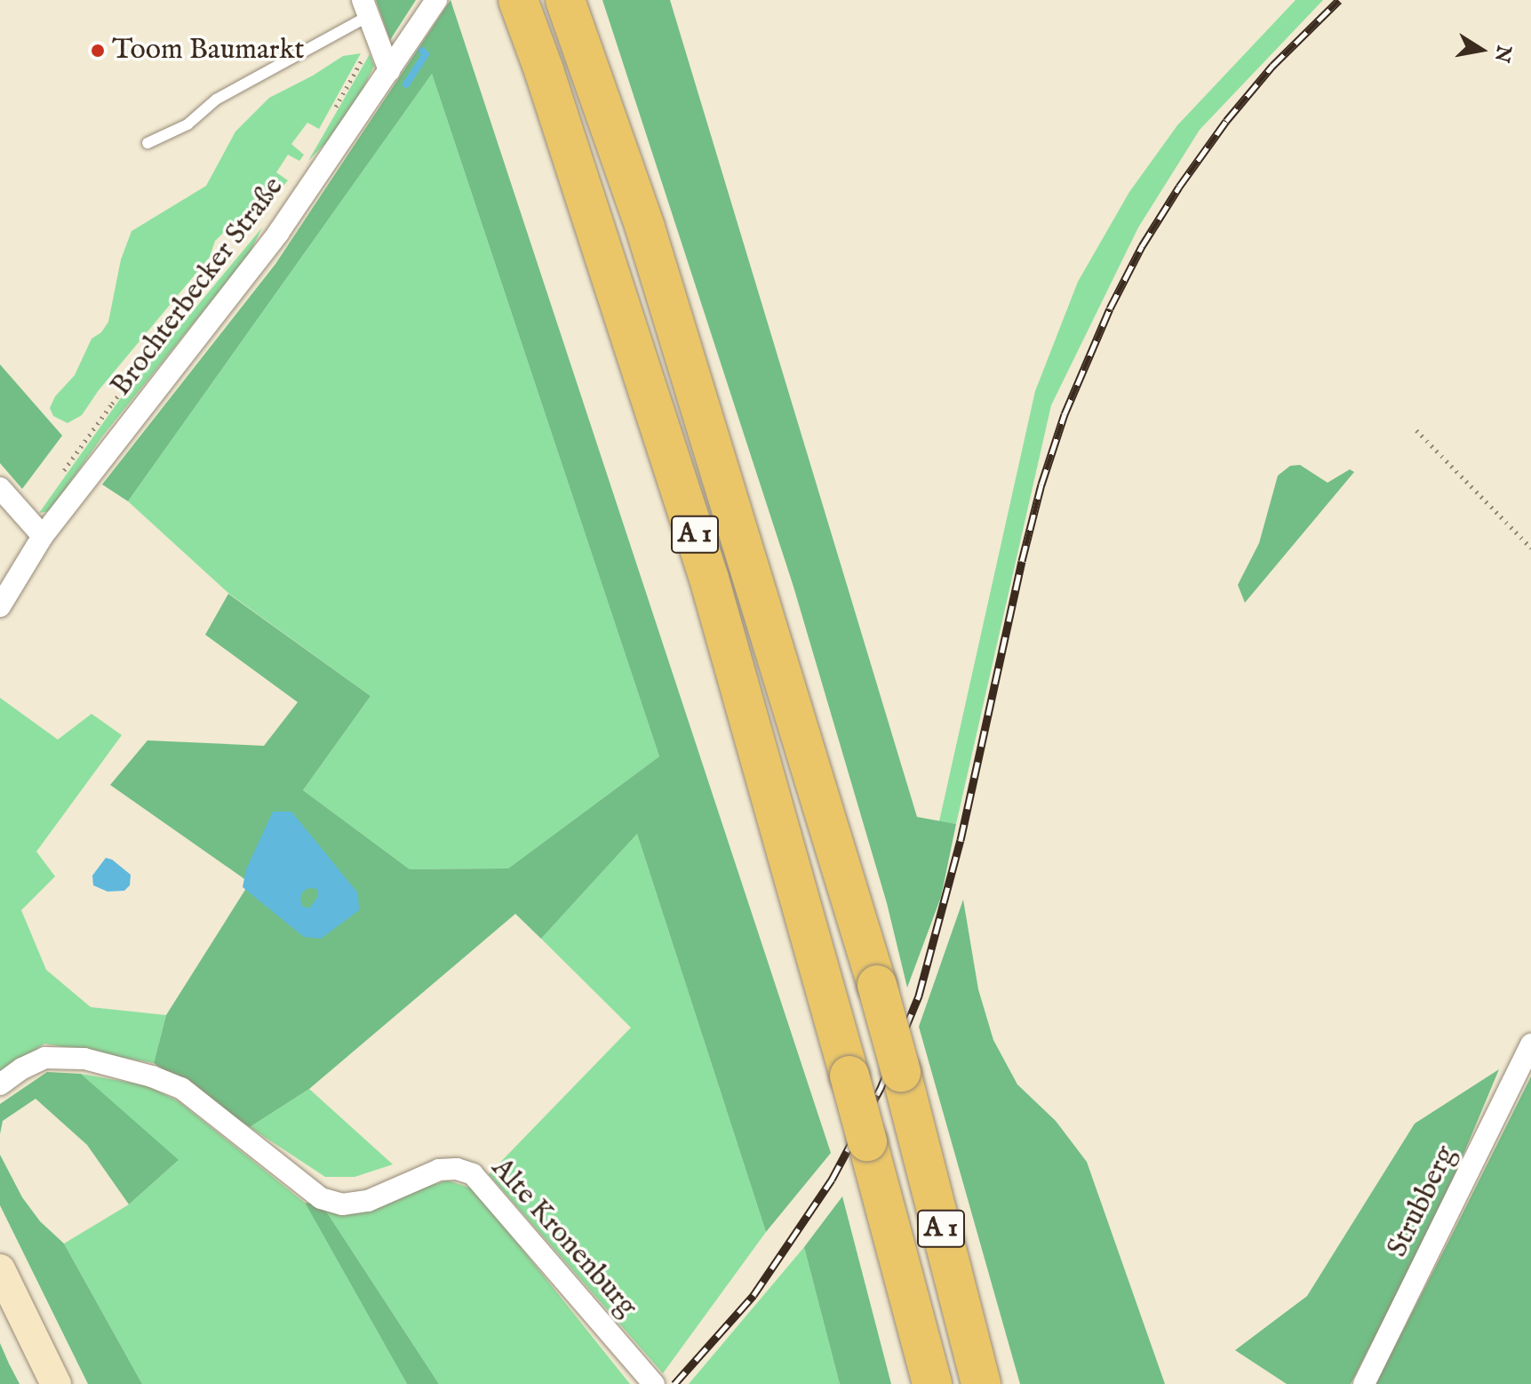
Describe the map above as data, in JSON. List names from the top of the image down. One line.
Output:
{"streets":{"highway":["A 1"],"street":["Brochterbecker Straße","Strubberg","Alte Kronenburg"]},"places":["Toom Baumarkt"],"north":"right"}
